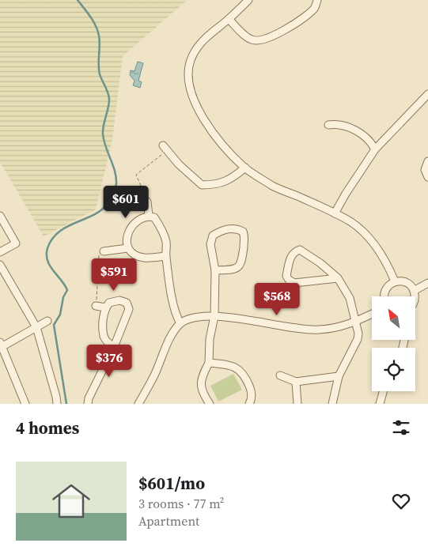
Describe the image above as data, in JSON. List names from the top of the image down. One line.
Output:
{"north":"top left","page":{"price":["$601","$591","$568","$376"],"heading":"4 homes","list":[{"name":"$601/mo","note":"3 rooms · 77 m² · Apartment"}]}}
